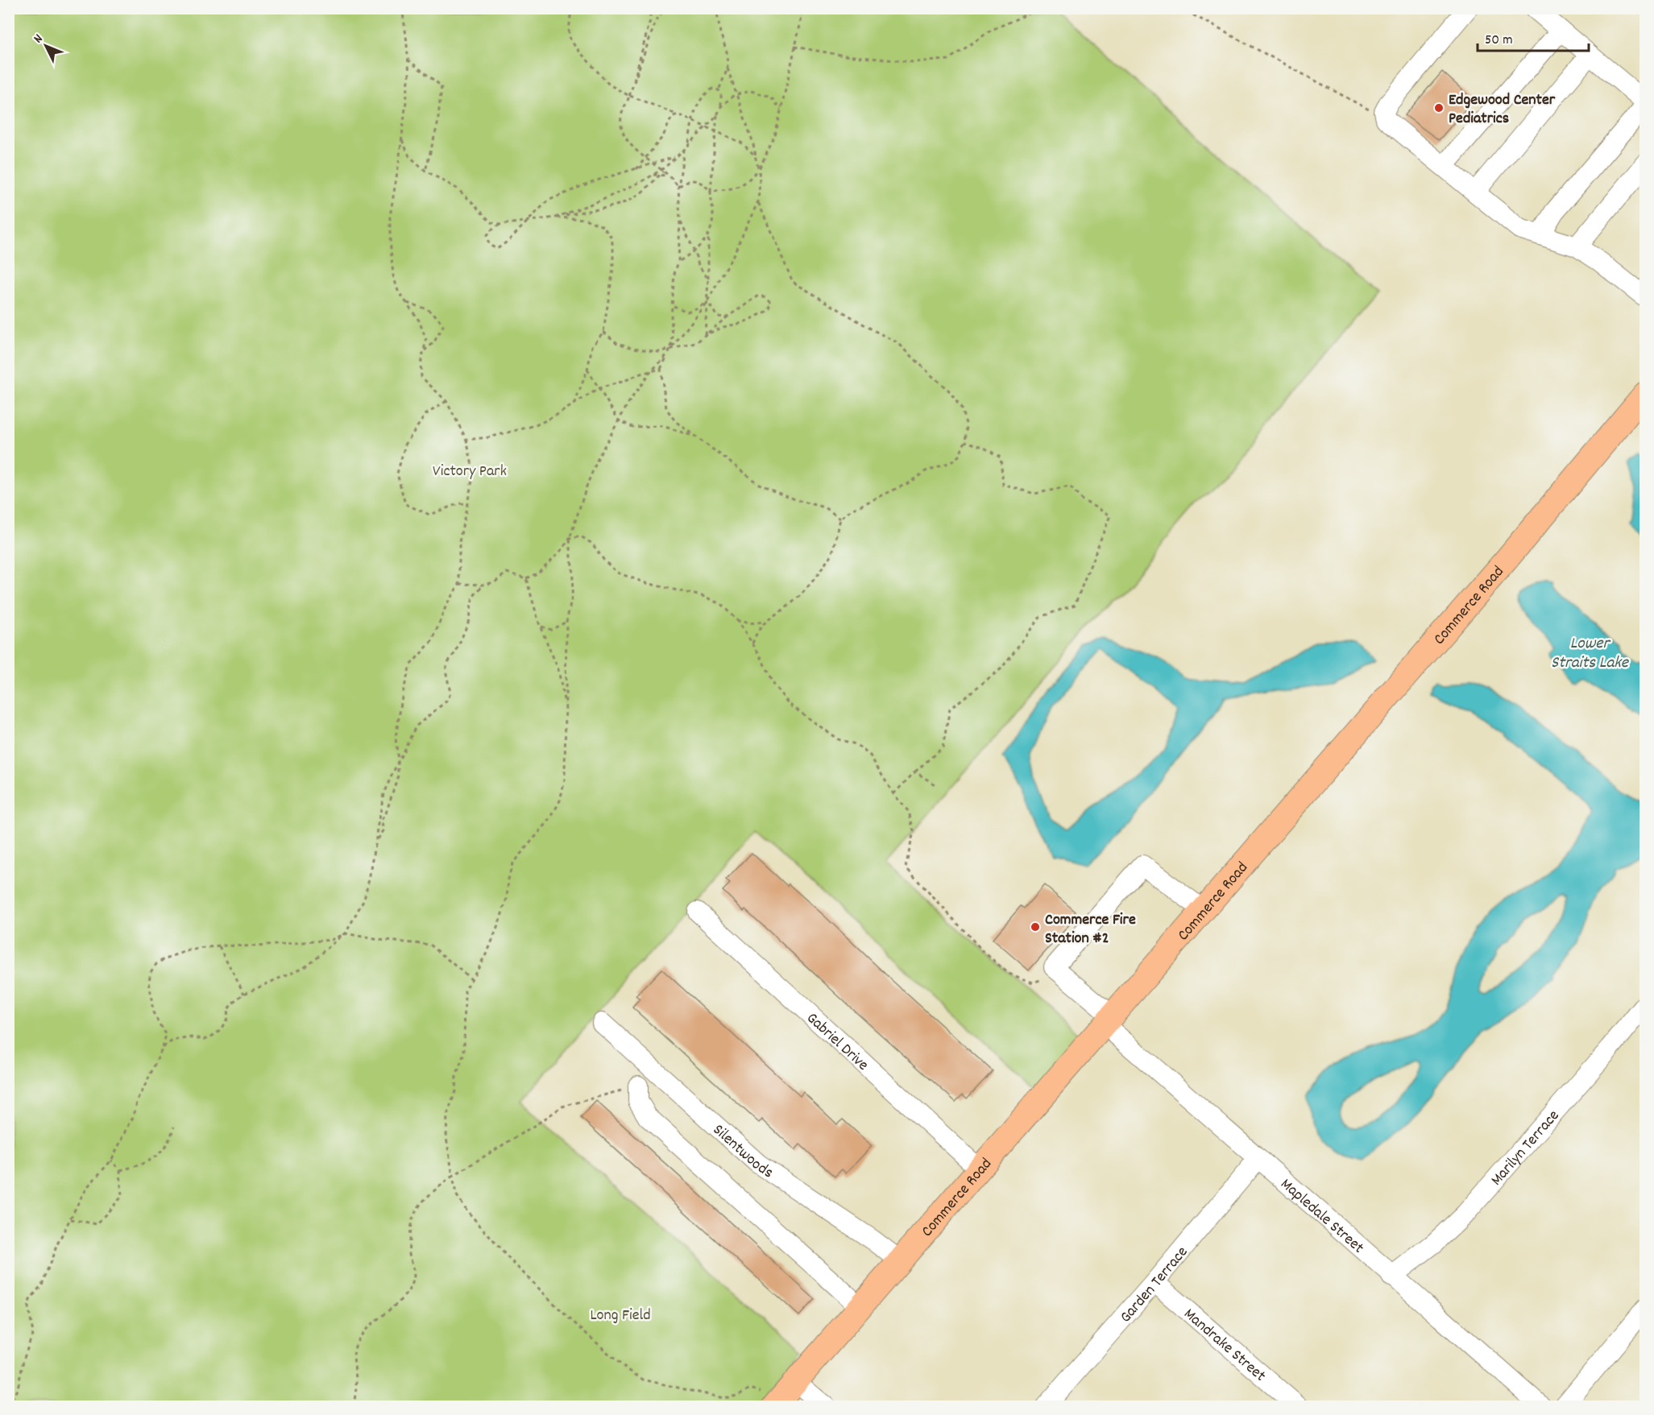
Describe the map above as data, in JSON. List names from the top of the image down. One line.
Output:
{"streets":{"main road":["Commerce Road"],"street":["Gabriel Drive","Marilyn Terrace","Silentwoods","Mapledale Street","Garden Terrace","Mandrake Street"]},"crossings":[["Commerce Road","Gabriel Drive"],["Commerce Road","Silentwoods"],["Commerce Road","Mapledale Street"],["Marilyn Terrace","Mapledale Street"],["Mapledale Street","Garden Terrace"],["Garden Terrace","Mandrake Street"]],"water":["Lower Straits Lake"],"parks":["Victory Park","Long Field"],"places":["Edgewood Center Pediatrics","Commerce Fire Station #2"],"scale_bar":"50 m","north":"top left"}
